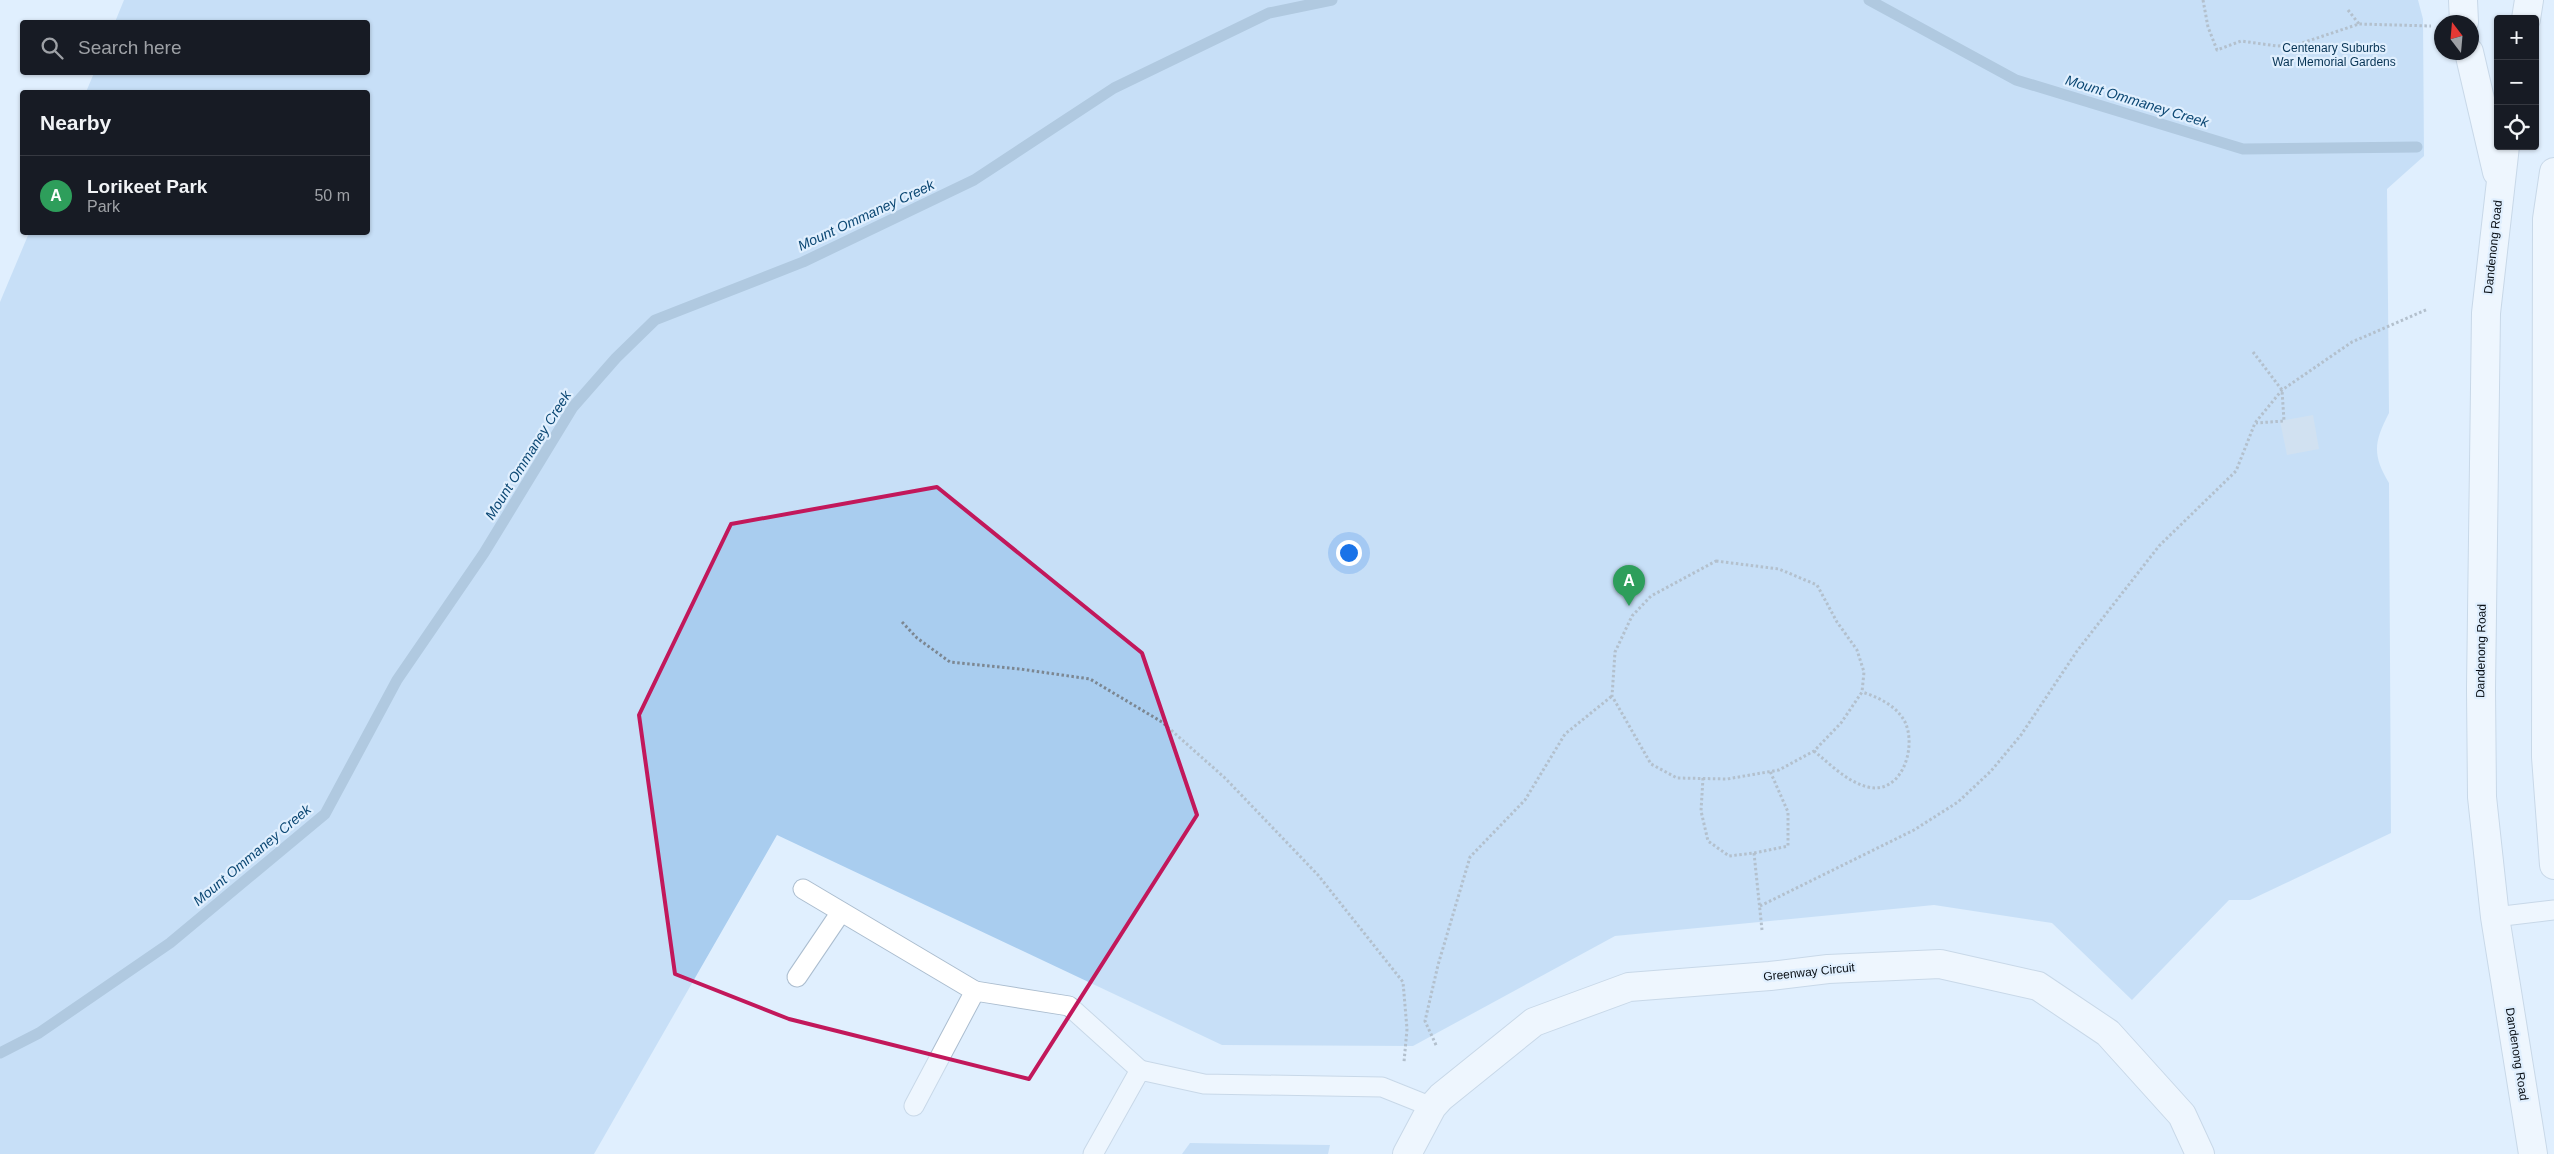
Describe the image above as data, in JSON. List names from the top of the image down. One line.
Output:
{"streets":{"main road":["Dandenong Road","Greenway Circuit"]},"water":["Mount Ommaney Creek"],"parks":["Centenary Suburbs War Memorial Gardens"],"north":"top","page":{"map_buttons":["+","−"],"search":"Search here","heading":"Nearby","list":[{"mark":"A","name":"Lorikeet Park","note":"Park","value":"50 m"}],"pins":"A"}}
